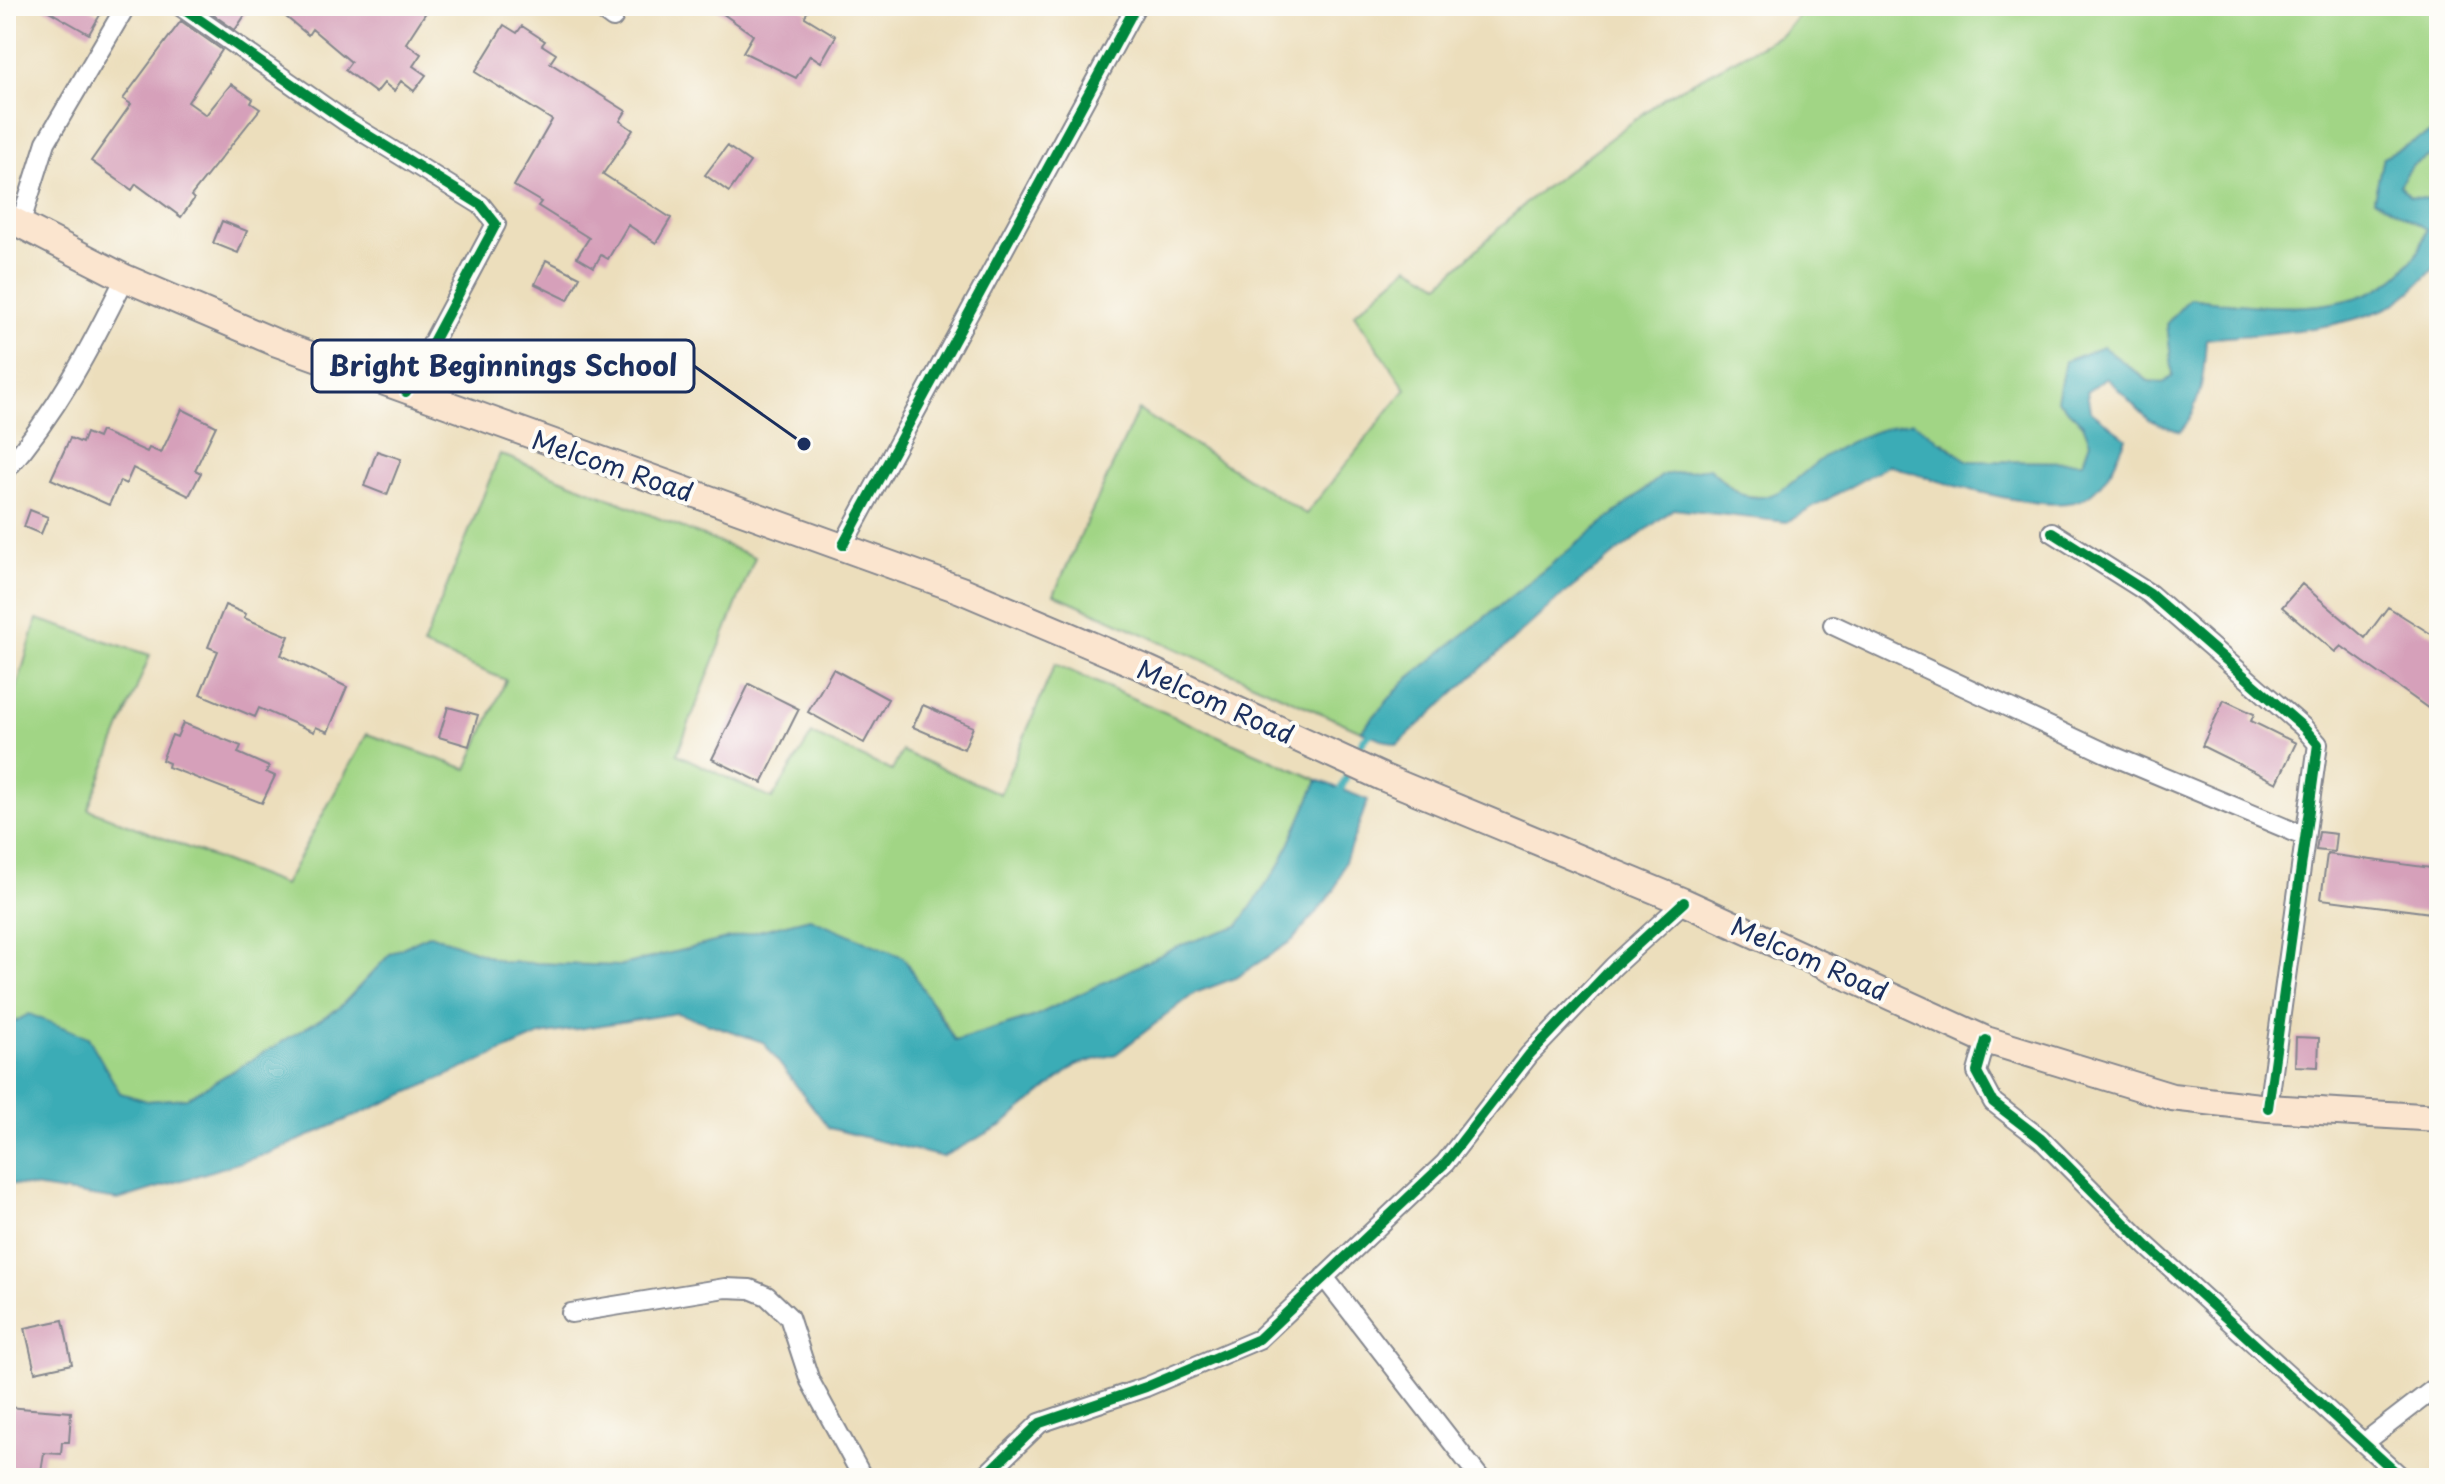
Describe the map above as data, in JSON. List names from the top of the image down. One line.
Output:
{"streets":{"main road":["Melcom Road"]},"places":["Bright Beginnings School"]}
